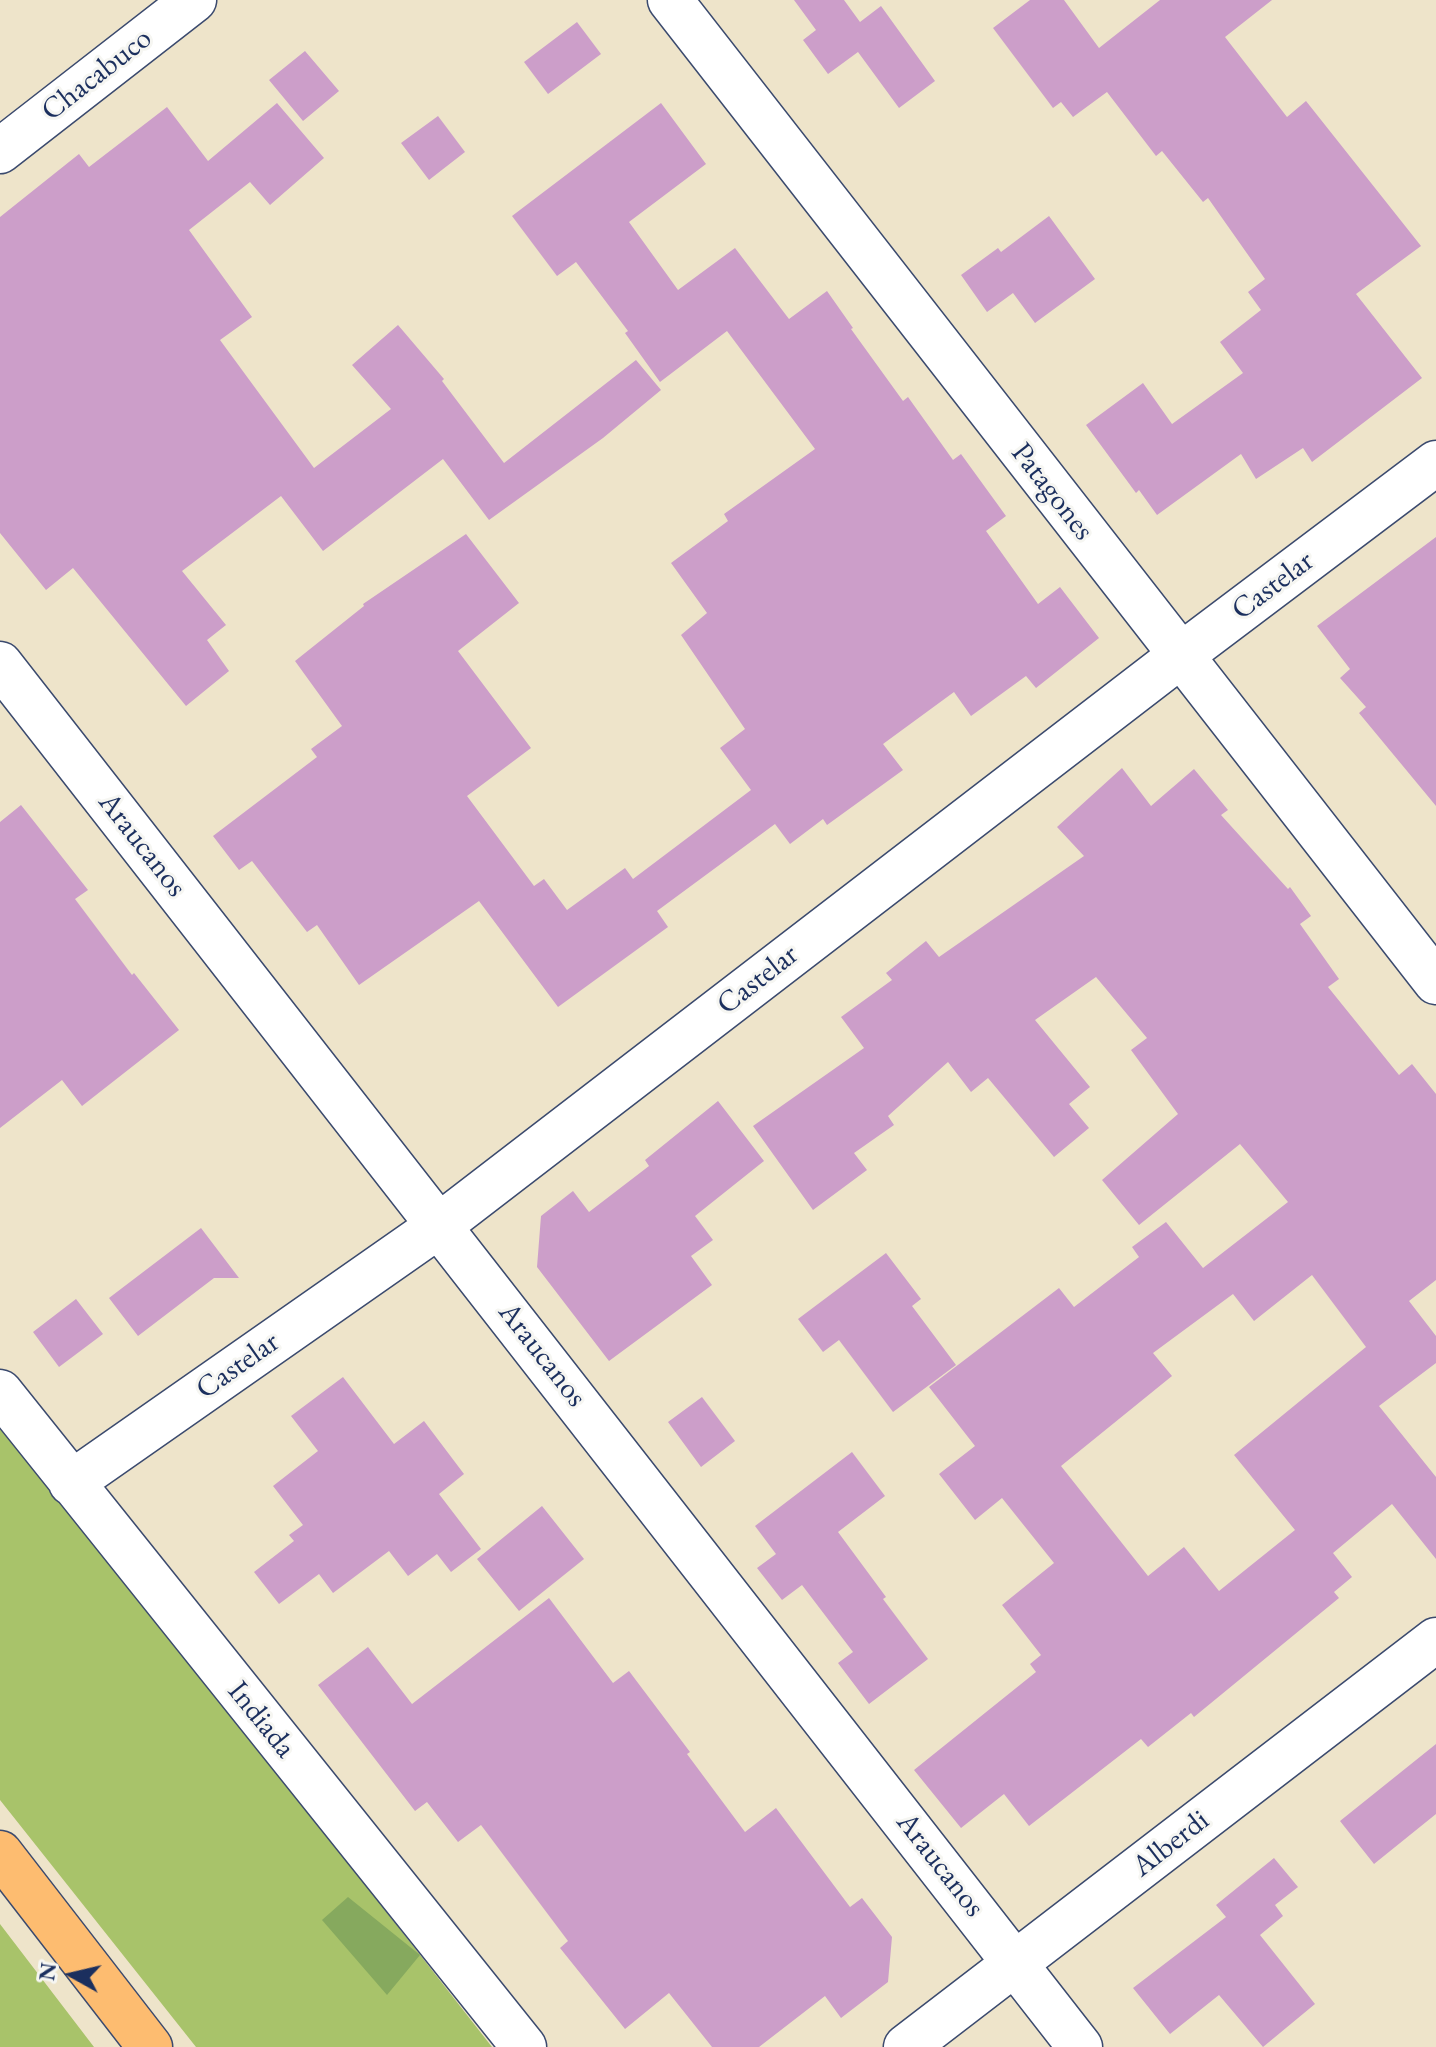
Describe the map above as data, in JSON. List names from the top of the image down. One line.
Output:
{"streets":{"street":["Chacabuco","Patagones","Castelar","Araucanos","Indiada","Alberdi"]},"crossings":[["Patagones","Castelar"],["Castelar","Araucanos"],["Castelar","Indiada"],["Araucanos","Alberdi"]],"north":"left"}
